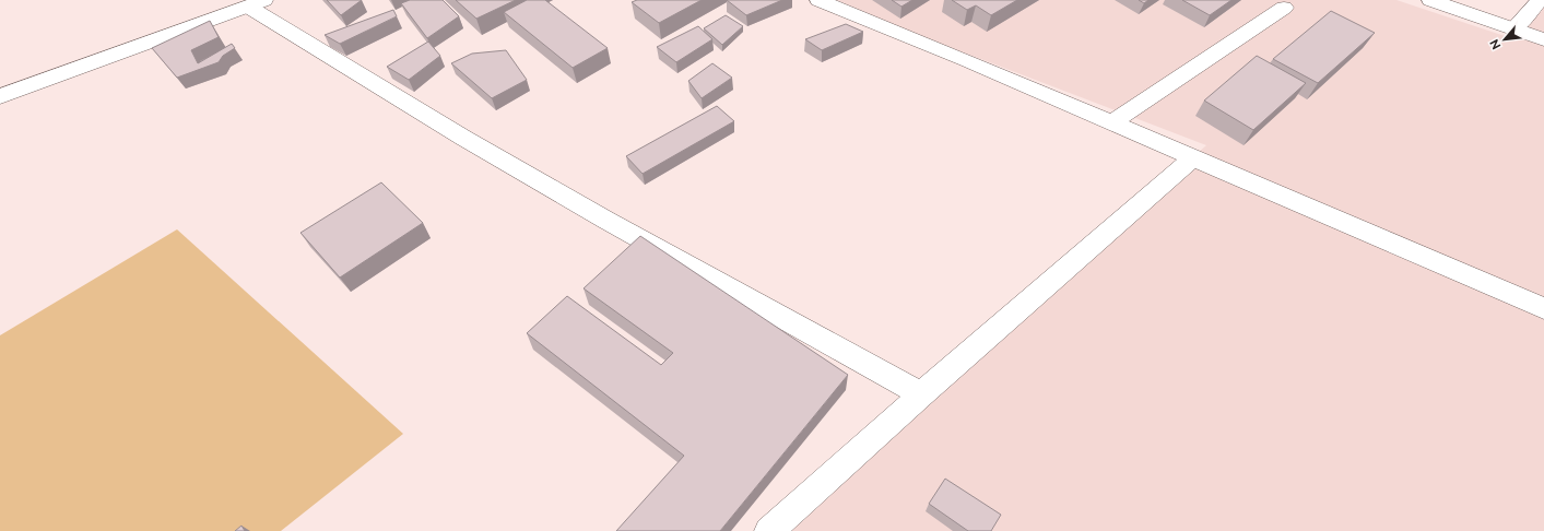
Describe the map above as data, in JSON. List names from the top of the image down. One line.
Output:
{"north":"bottom left"}
